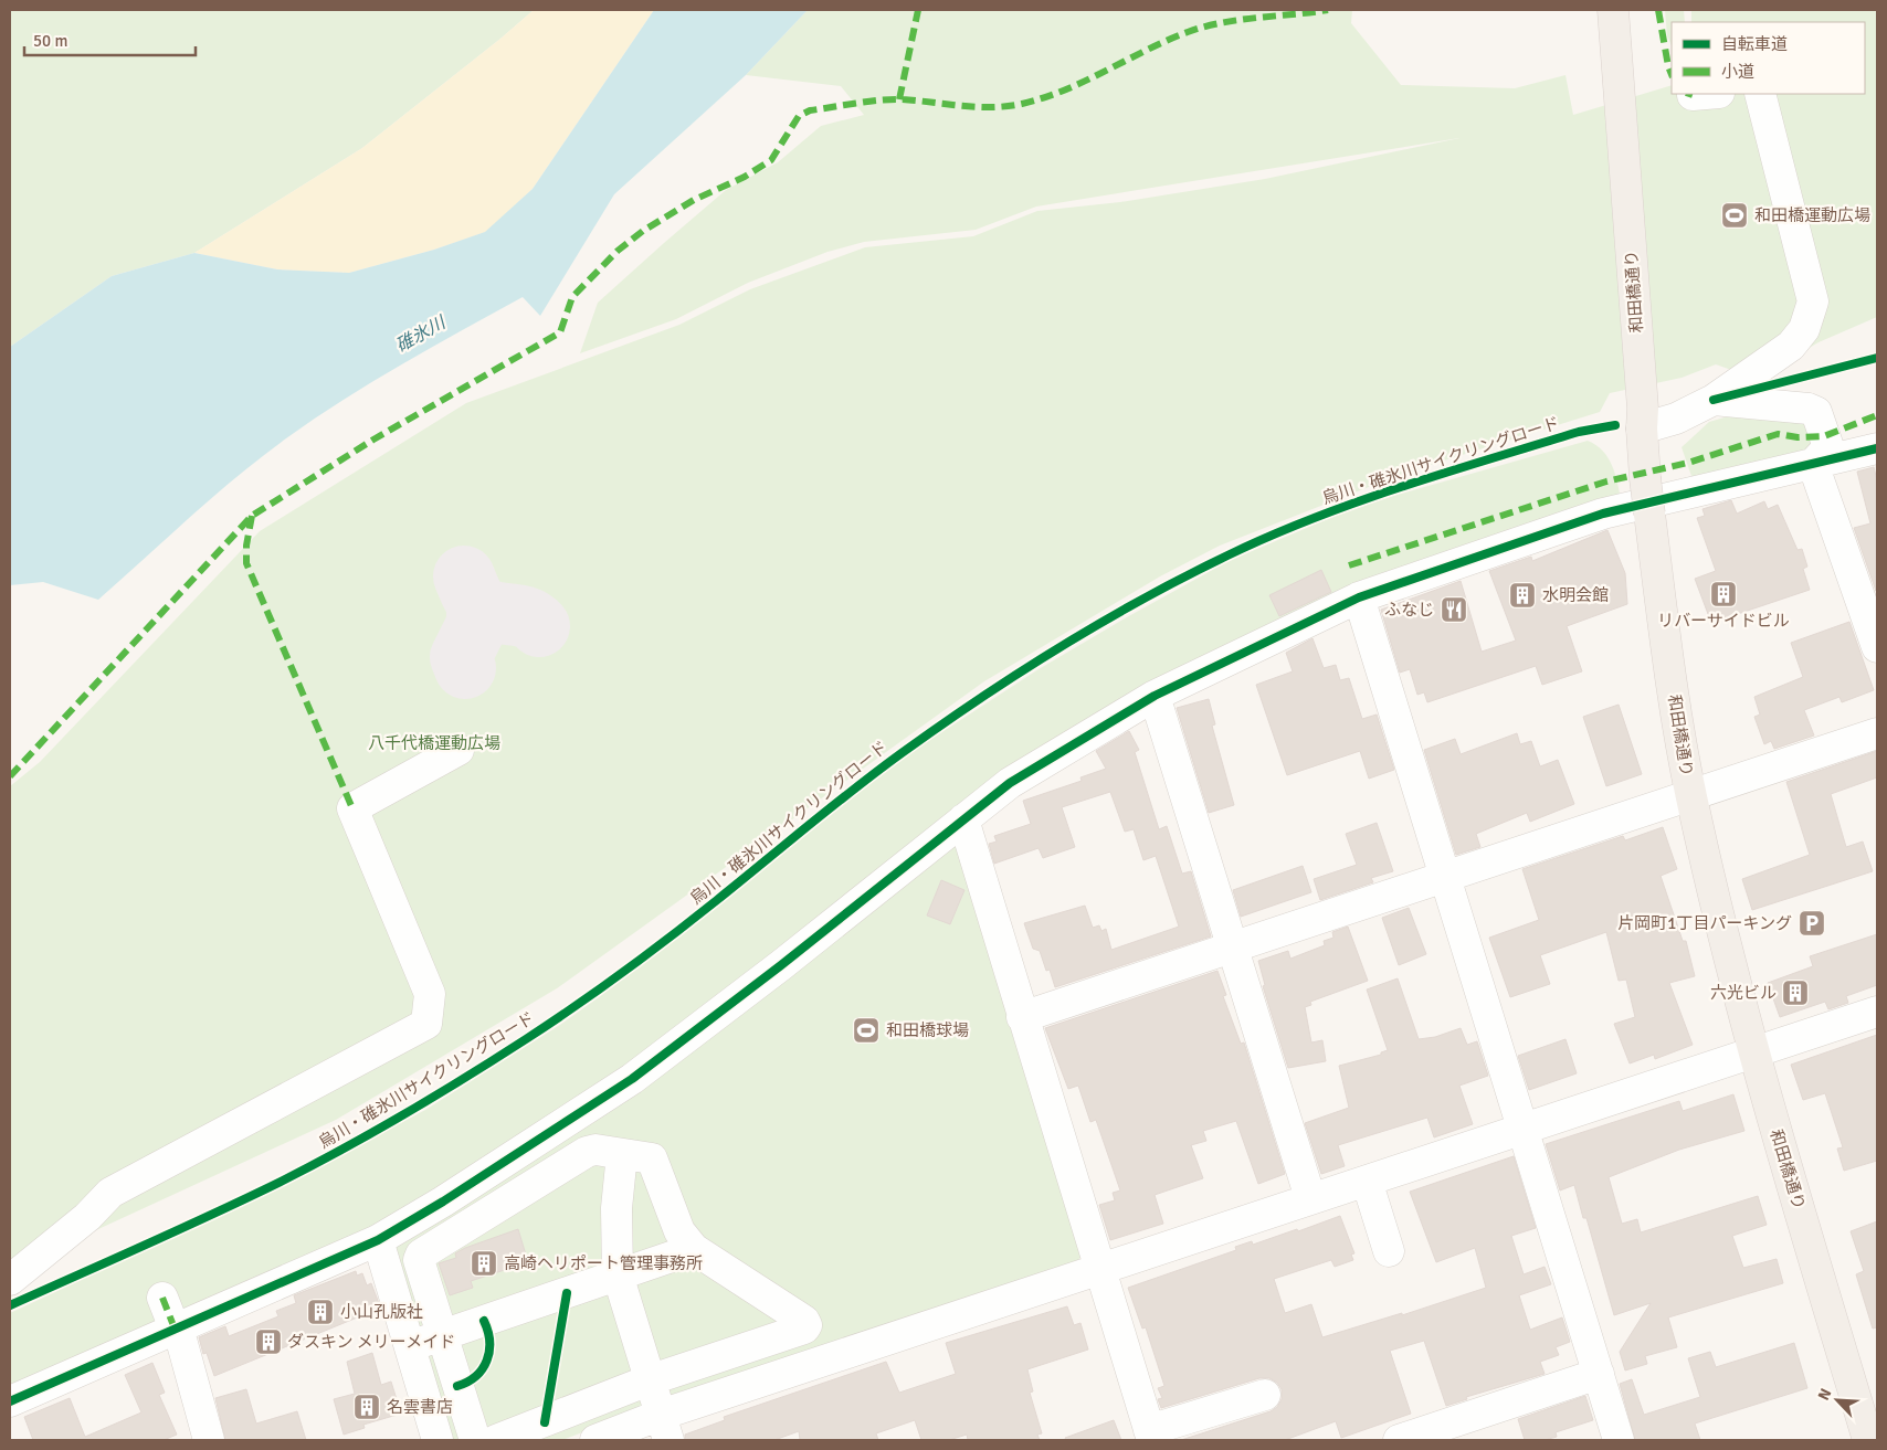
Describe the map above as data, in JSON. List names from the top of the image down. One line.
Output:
{"streets":{"main road":["和田橋通り"],"cycle path":["烏川・碓氷川サイクリングロード"]},"water":["碓氷川"],"parks":["八千代橋運動広場"],"places":{"sports":["和田橋運動広場","和田橋球場"],"building":["リバーサイドビル","水明会館","六光ビル","高崎ヘリポート管理事務所","小山孔版社","ダスキン メリーメイド","名雲書店"],"restaurant":["ふなじ"],"parking":["片岡町1丁目パーキング"]},"legend":["自転車道","小道"],"scale_bar":"50 m","north":"top left"}
